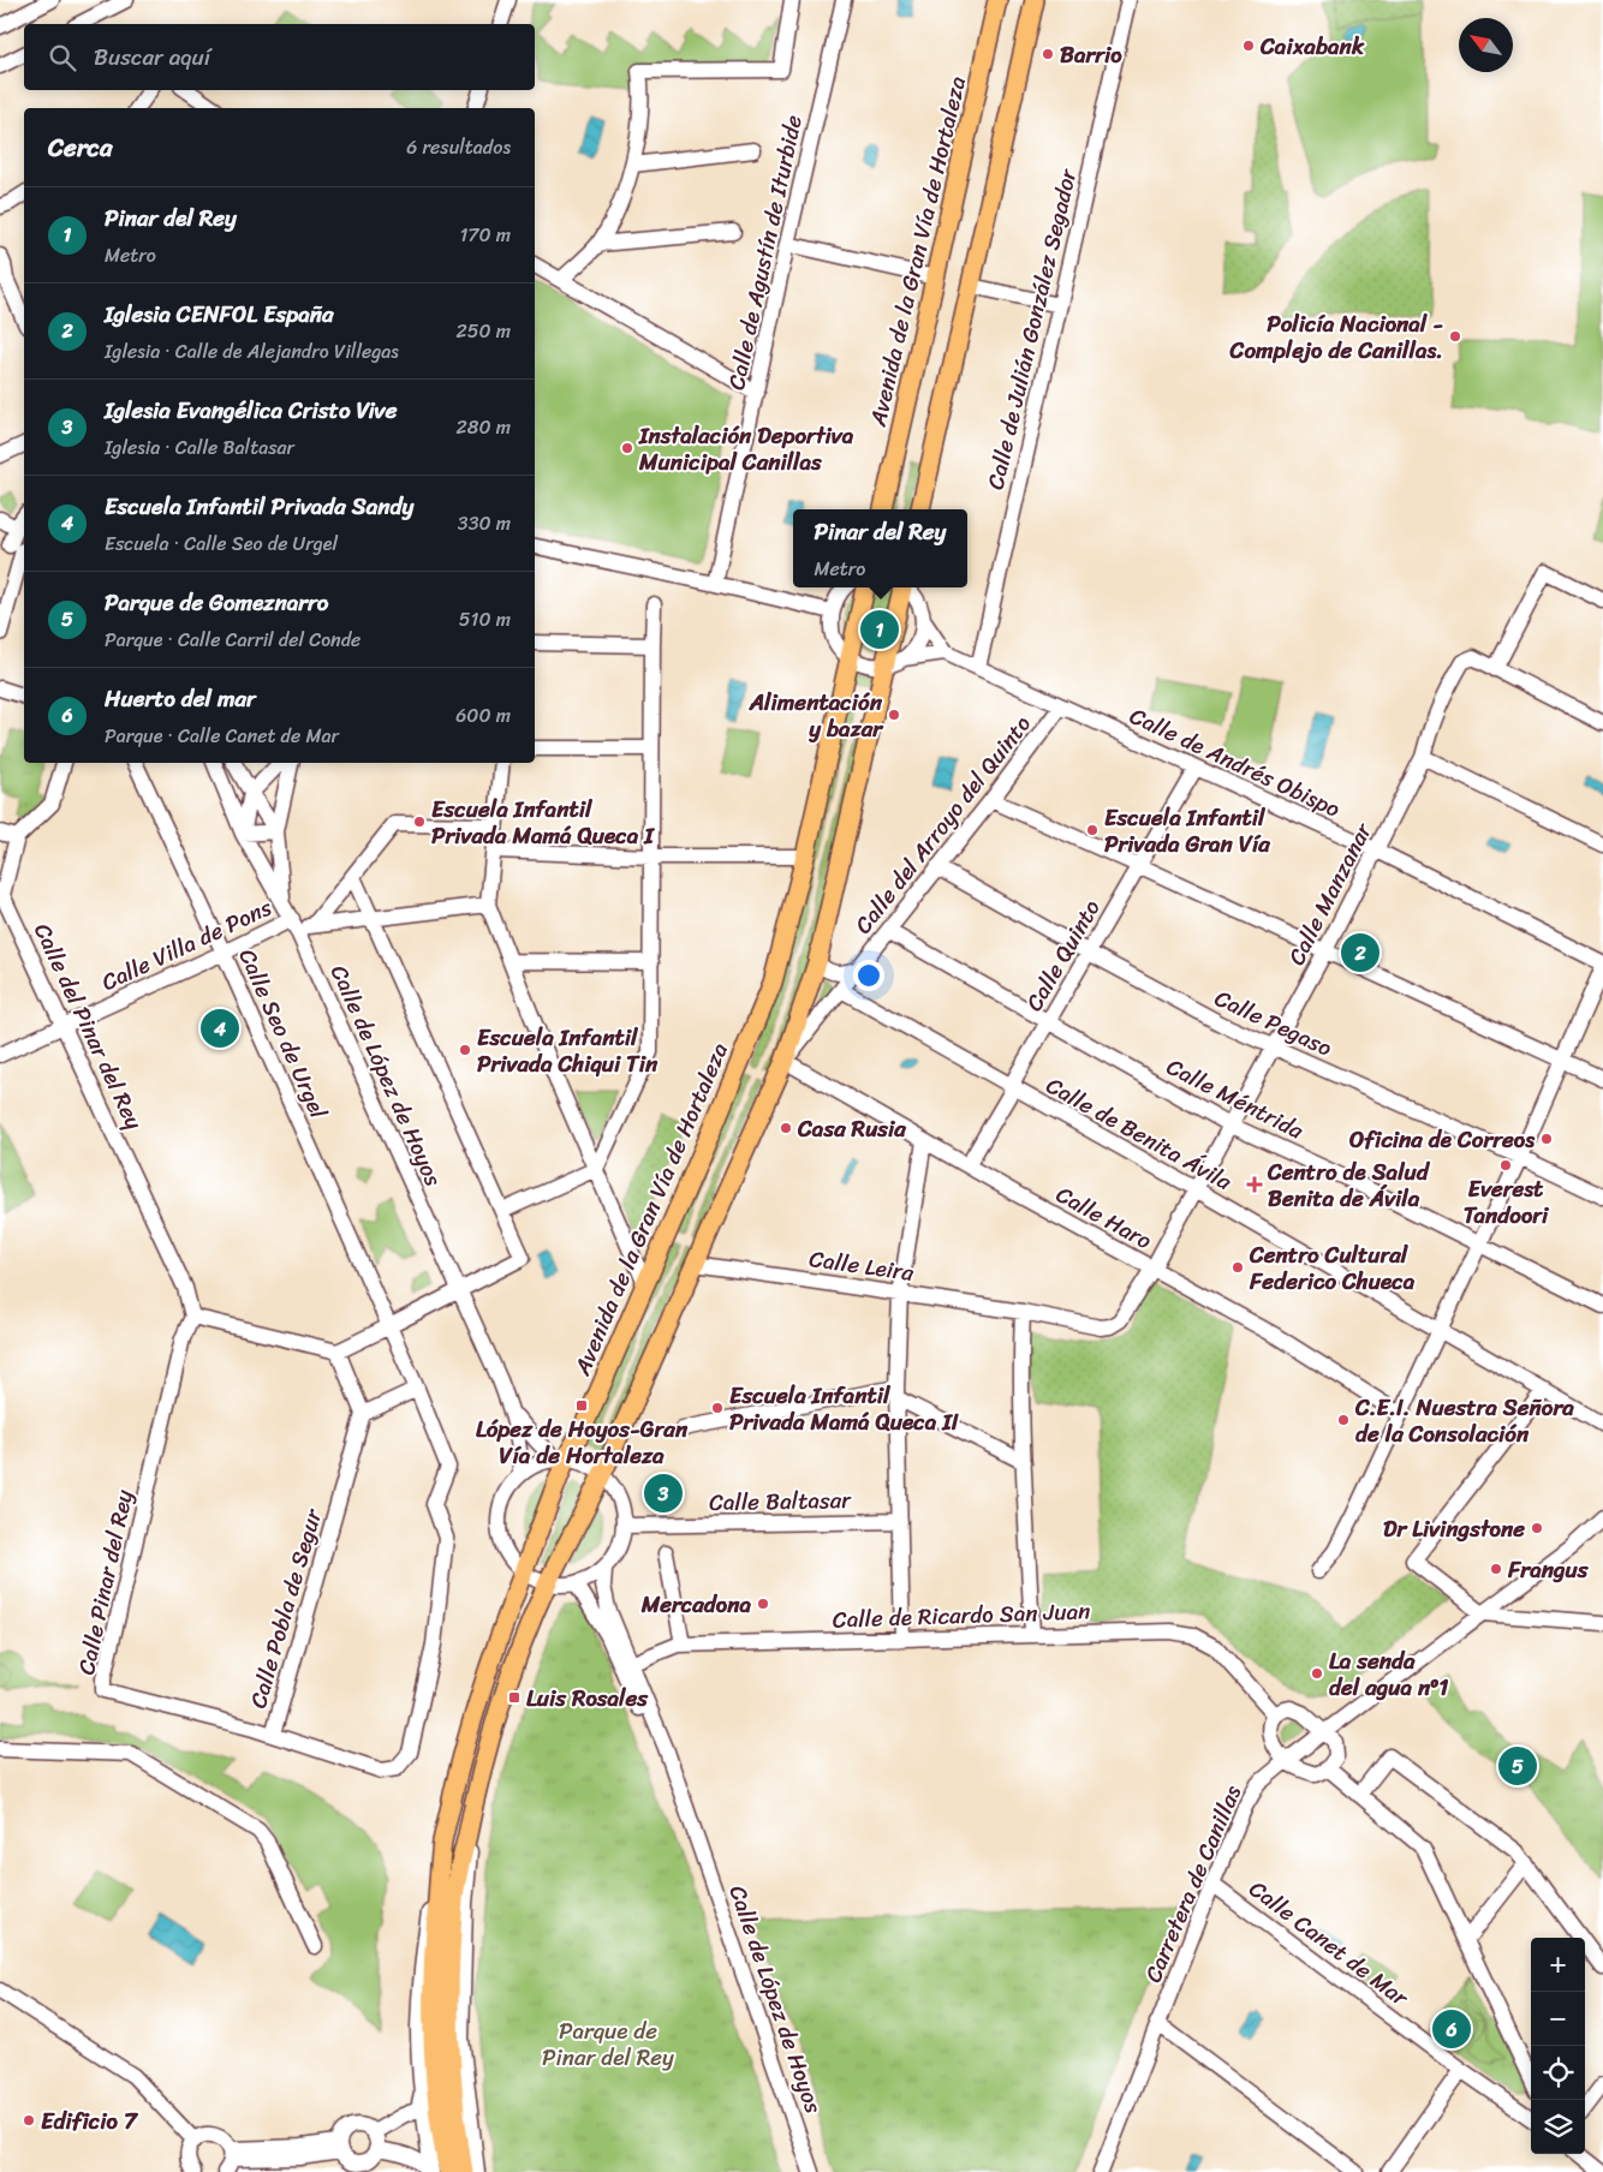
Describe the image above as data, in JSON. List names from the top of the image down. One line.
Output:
{"streets":{"main road":["Avenida de la Gran Vía de Hortaleza"],"street":["Calle de Agustín de Iturbide","Calle de Julián González Segador","Calle de Andrés Obispo","Calle del Arroyo del Quinto","Calle Manzanar","Calle Villa de Pons","Calle Quinto","Calle Pegaso","Calle del Pinar del Rey","Calle Seo de Urgel","Calle de López de Hoyos","Calle Méntrida","Calle de Benita Ávila","Calle Haro","Calle Leira","Calle Baltasar","Calle Pinar del Rey","Calle Pobla de Segur","Calle de Ricardo San Juan","Carretera de Canillas","Calle Canet de Mar"]},"crossings":[["Avenida de la Gran Vía de Hortaleza","Calle de López de Hoyos"],["Calle de Julián González Segador","Calle de Andrés Obispo"],["Calle de Andrés Obispo","Calle del Arroyo del Quinto"],["Calle de Andrés Obispo","Calle Manzanar"],["Calle de Andrés Obispo","Calle Quinto"],["Calle del Arroyo del Quinto","Calle Pegaso"],["Calle del Arroyo del Quinto","Calle Méntrida"],["Calle del Arroyo del Quinto","Calle de Benita Ávila"],["Calle del Arroyo del Quinto","Calle Haro"],["Calle Manzanar","Calle Pegaso"],["Calle Manzanar","Calle Méntrida"],["Calle Manzanar","Calle de Benita Ávila"],["Calle Manzanar","Calle Haro"],["Calle Manzanar","Calle Leira"],["Calle Villa de Pons","Calle del Pinar del Rey"],["Calle Villa de Pons","Calle Seo de Urgel"],["Calle Villa de Pons","Calle de López de Hoyos"],["Calle Quinto","Calle Pegaso"],["Calle Quinto","Calle Méntrida"],["Calle Quinto","Calle de Benita Ávila"],["Calle Quinto","Calle Haro"],["Calle del Pinar del Rey","Calle Pinar del Rey"],["Calle Seo de Urgel","Calle Pobla de Segur"],["Calle de López de Hoyos","Calle de Ricardo San Juan"],["Calle Haro","Calle Leira"],["Calle Pinar del Rey","Calle Pobla de Segur"],["Carretera de Canillas","Calle Canet de Mar"]],"parks":["Parque de Pinar del Rey"],"places":{"other":["Caixabank","Barrio","Policía Nacional - Complejo de Canillas.","Instalación Deportiva Municipal Canillas","Alimentación y bazar","Escuela Infantil Privada Mamá Queca I","Escuela Infantil Privada Gran Vía","Escuela Infantil Privada Chiqui Tin","Casa Rusia","Oficina de Correos","Everest Tandoori","Centro Cultural Federico Chueca","Escuela Infantil Privada Mamá Queca II","C.E.I. Nuestra Señora de la Consolación","Dr Livingstone","Frangus","Mercadona","La senda del agua nº1","Edificio 7"],"health":["Centro de Salud Benita de Ávila"],"transit":["López de Hoyos-Gran Vía de Hortaleza","Luis Rosales"]},"north":"top left","page":{"search":"Buscar aquí","heading":["Cerca","6 resultados"],"list":[{"mark":"1","name":"Pinar del Rey","note":"Metro","value":"170 m"},{"mark":"2","name":"Iglesia CENFOL España","note":"Iglesia · Calle de Alejandro Villegas","value":"250 m"},{"mark":"3","name":"Iglesia Evangélica Cristo Vive","note":"Iglesia · Calle Baltasar","value":"280 m"},{"mark":"4","name":"Escuela Infantil Privada Sandy","note":"Escuela · Calle Seo de Urgel","value":"330 m"},{"mark":"5","name":"Parque de Gomeznarro","note":"Parque · Calle Carril del Conde","value":"510 m"},{"mark":"6","name":"Huerto del mar","note":"Parque · Calle Canet de Mar","value":"600 m"}],"popup":["Pinar del Rey","Metro"],"pins":["1","2","4","3","5","6"],"map_buttons":["+","−"]}}
